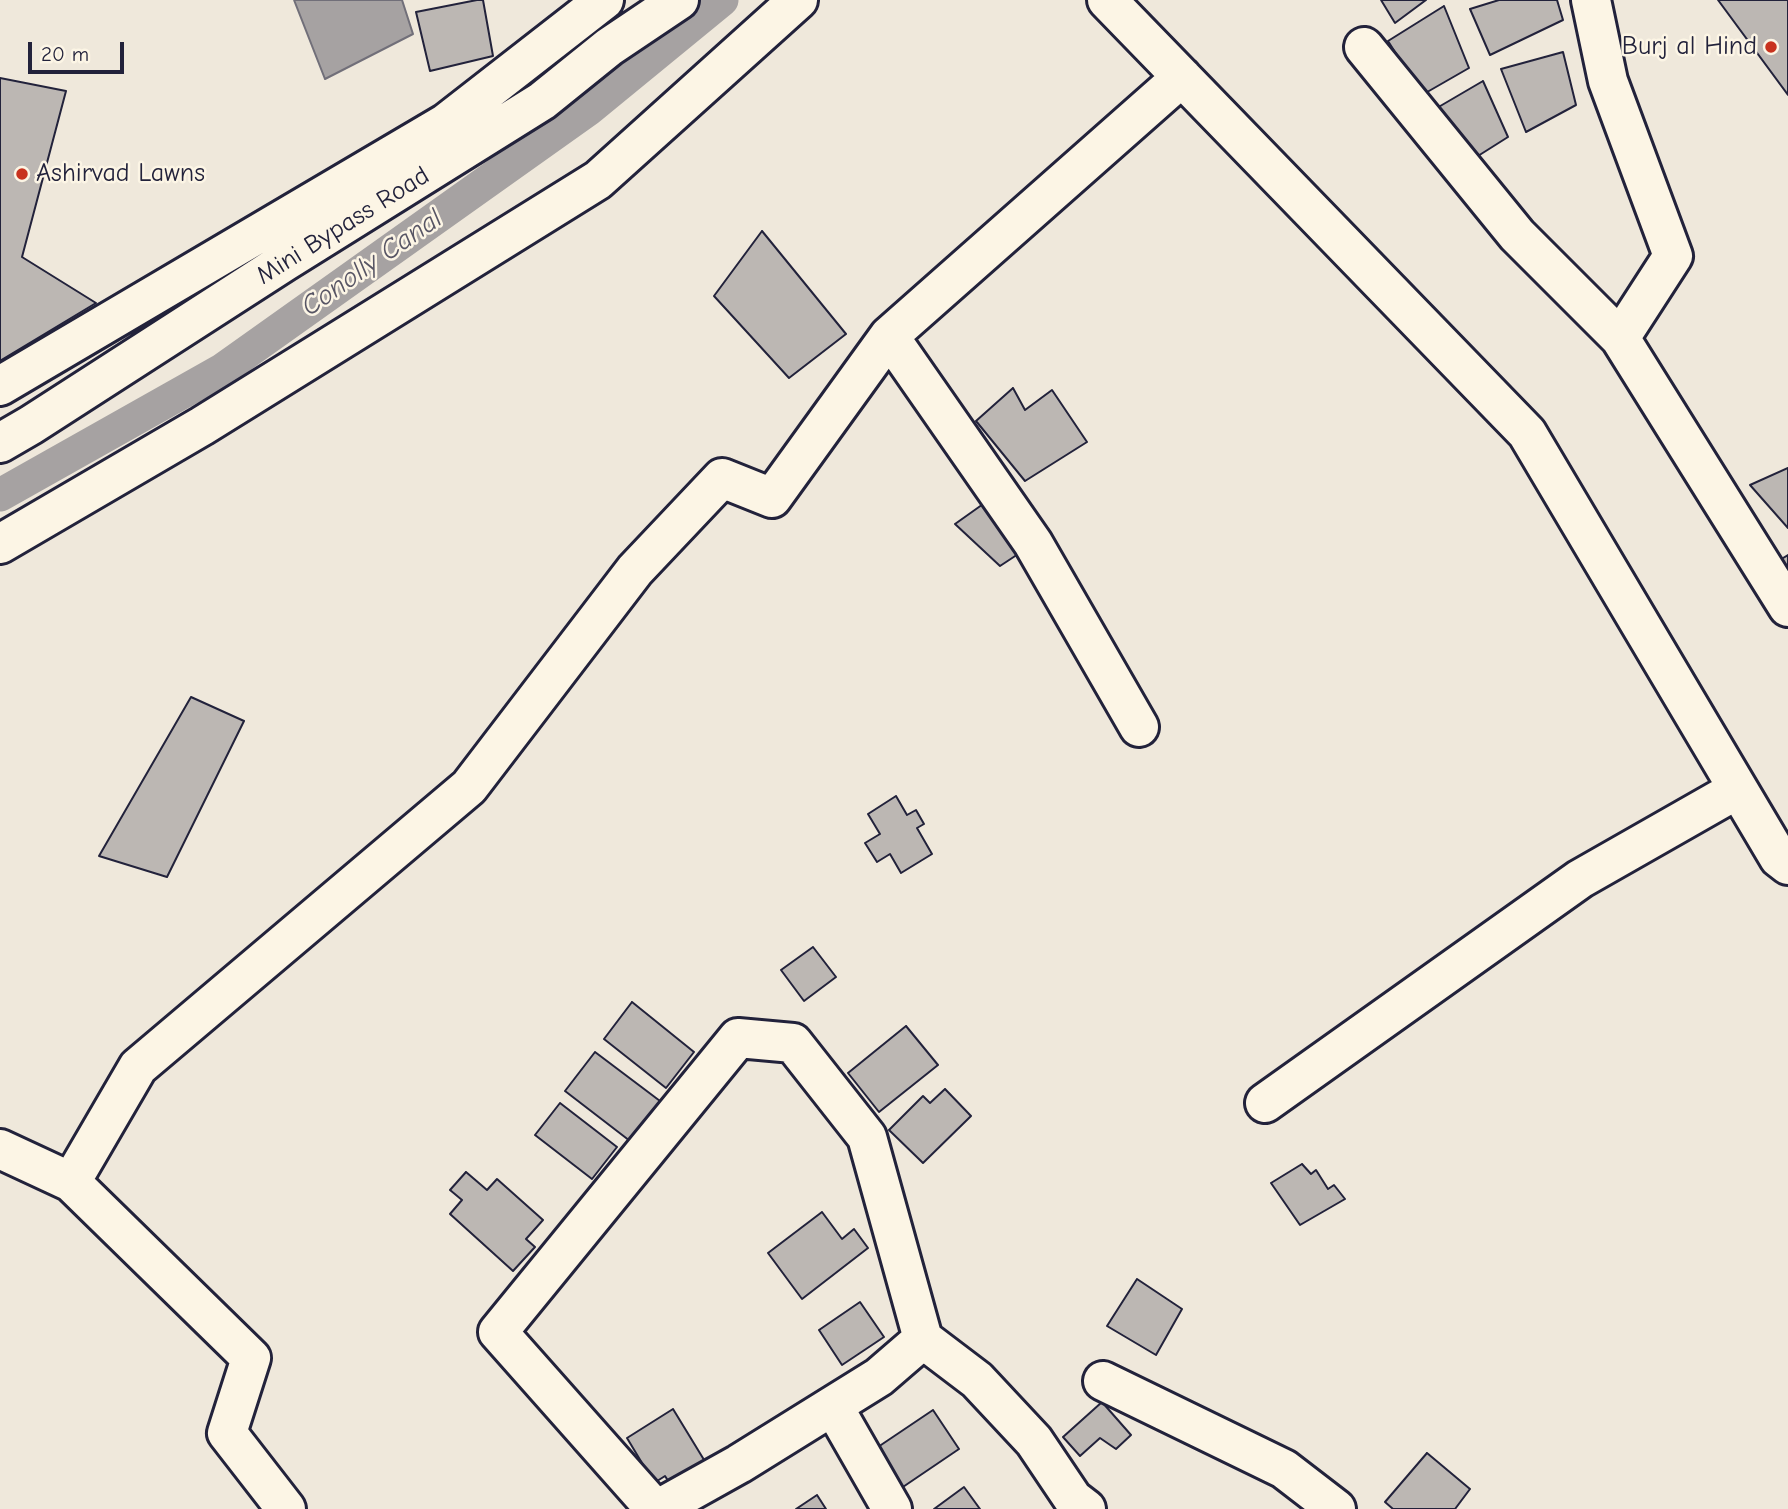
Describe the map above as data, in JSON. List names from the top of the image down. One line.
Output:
{"streets":{"street":["Mini Bypass Road"]},"water":["Conolly Canal"],"places":["Burj al Hind","Ashirvad Lawns"],"scale_bar":"20 m"}
